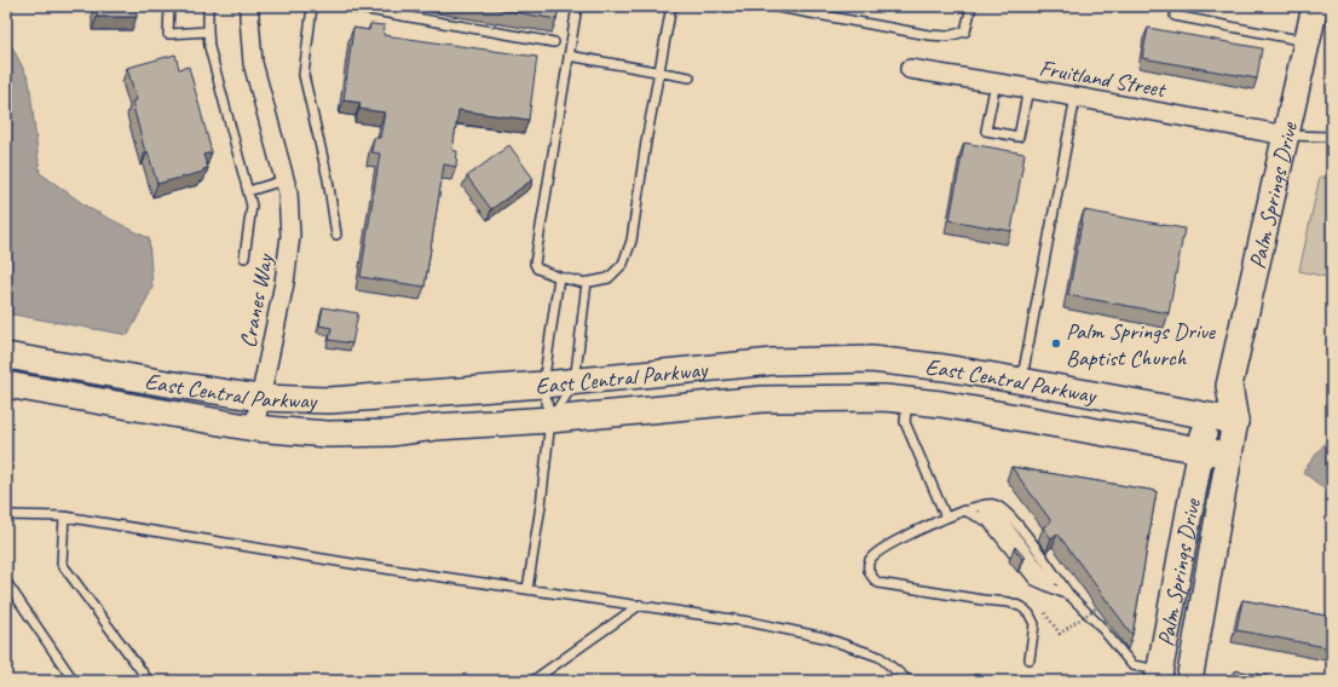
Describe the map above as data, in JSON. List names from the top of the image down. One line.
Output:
{"streets":{"main road":["Palm Springs Drive","East Central Parkway"],"street":["Fruitland Street","Cranes Way"]},"crossings":[["Fruitland Street","Palm Springs Drive"],["Palm Springs Drive","East Central Parkway"],["Cranes Way","East Central Parkway"]],"places":["Palm Springs Drive Baptist Church"]}
